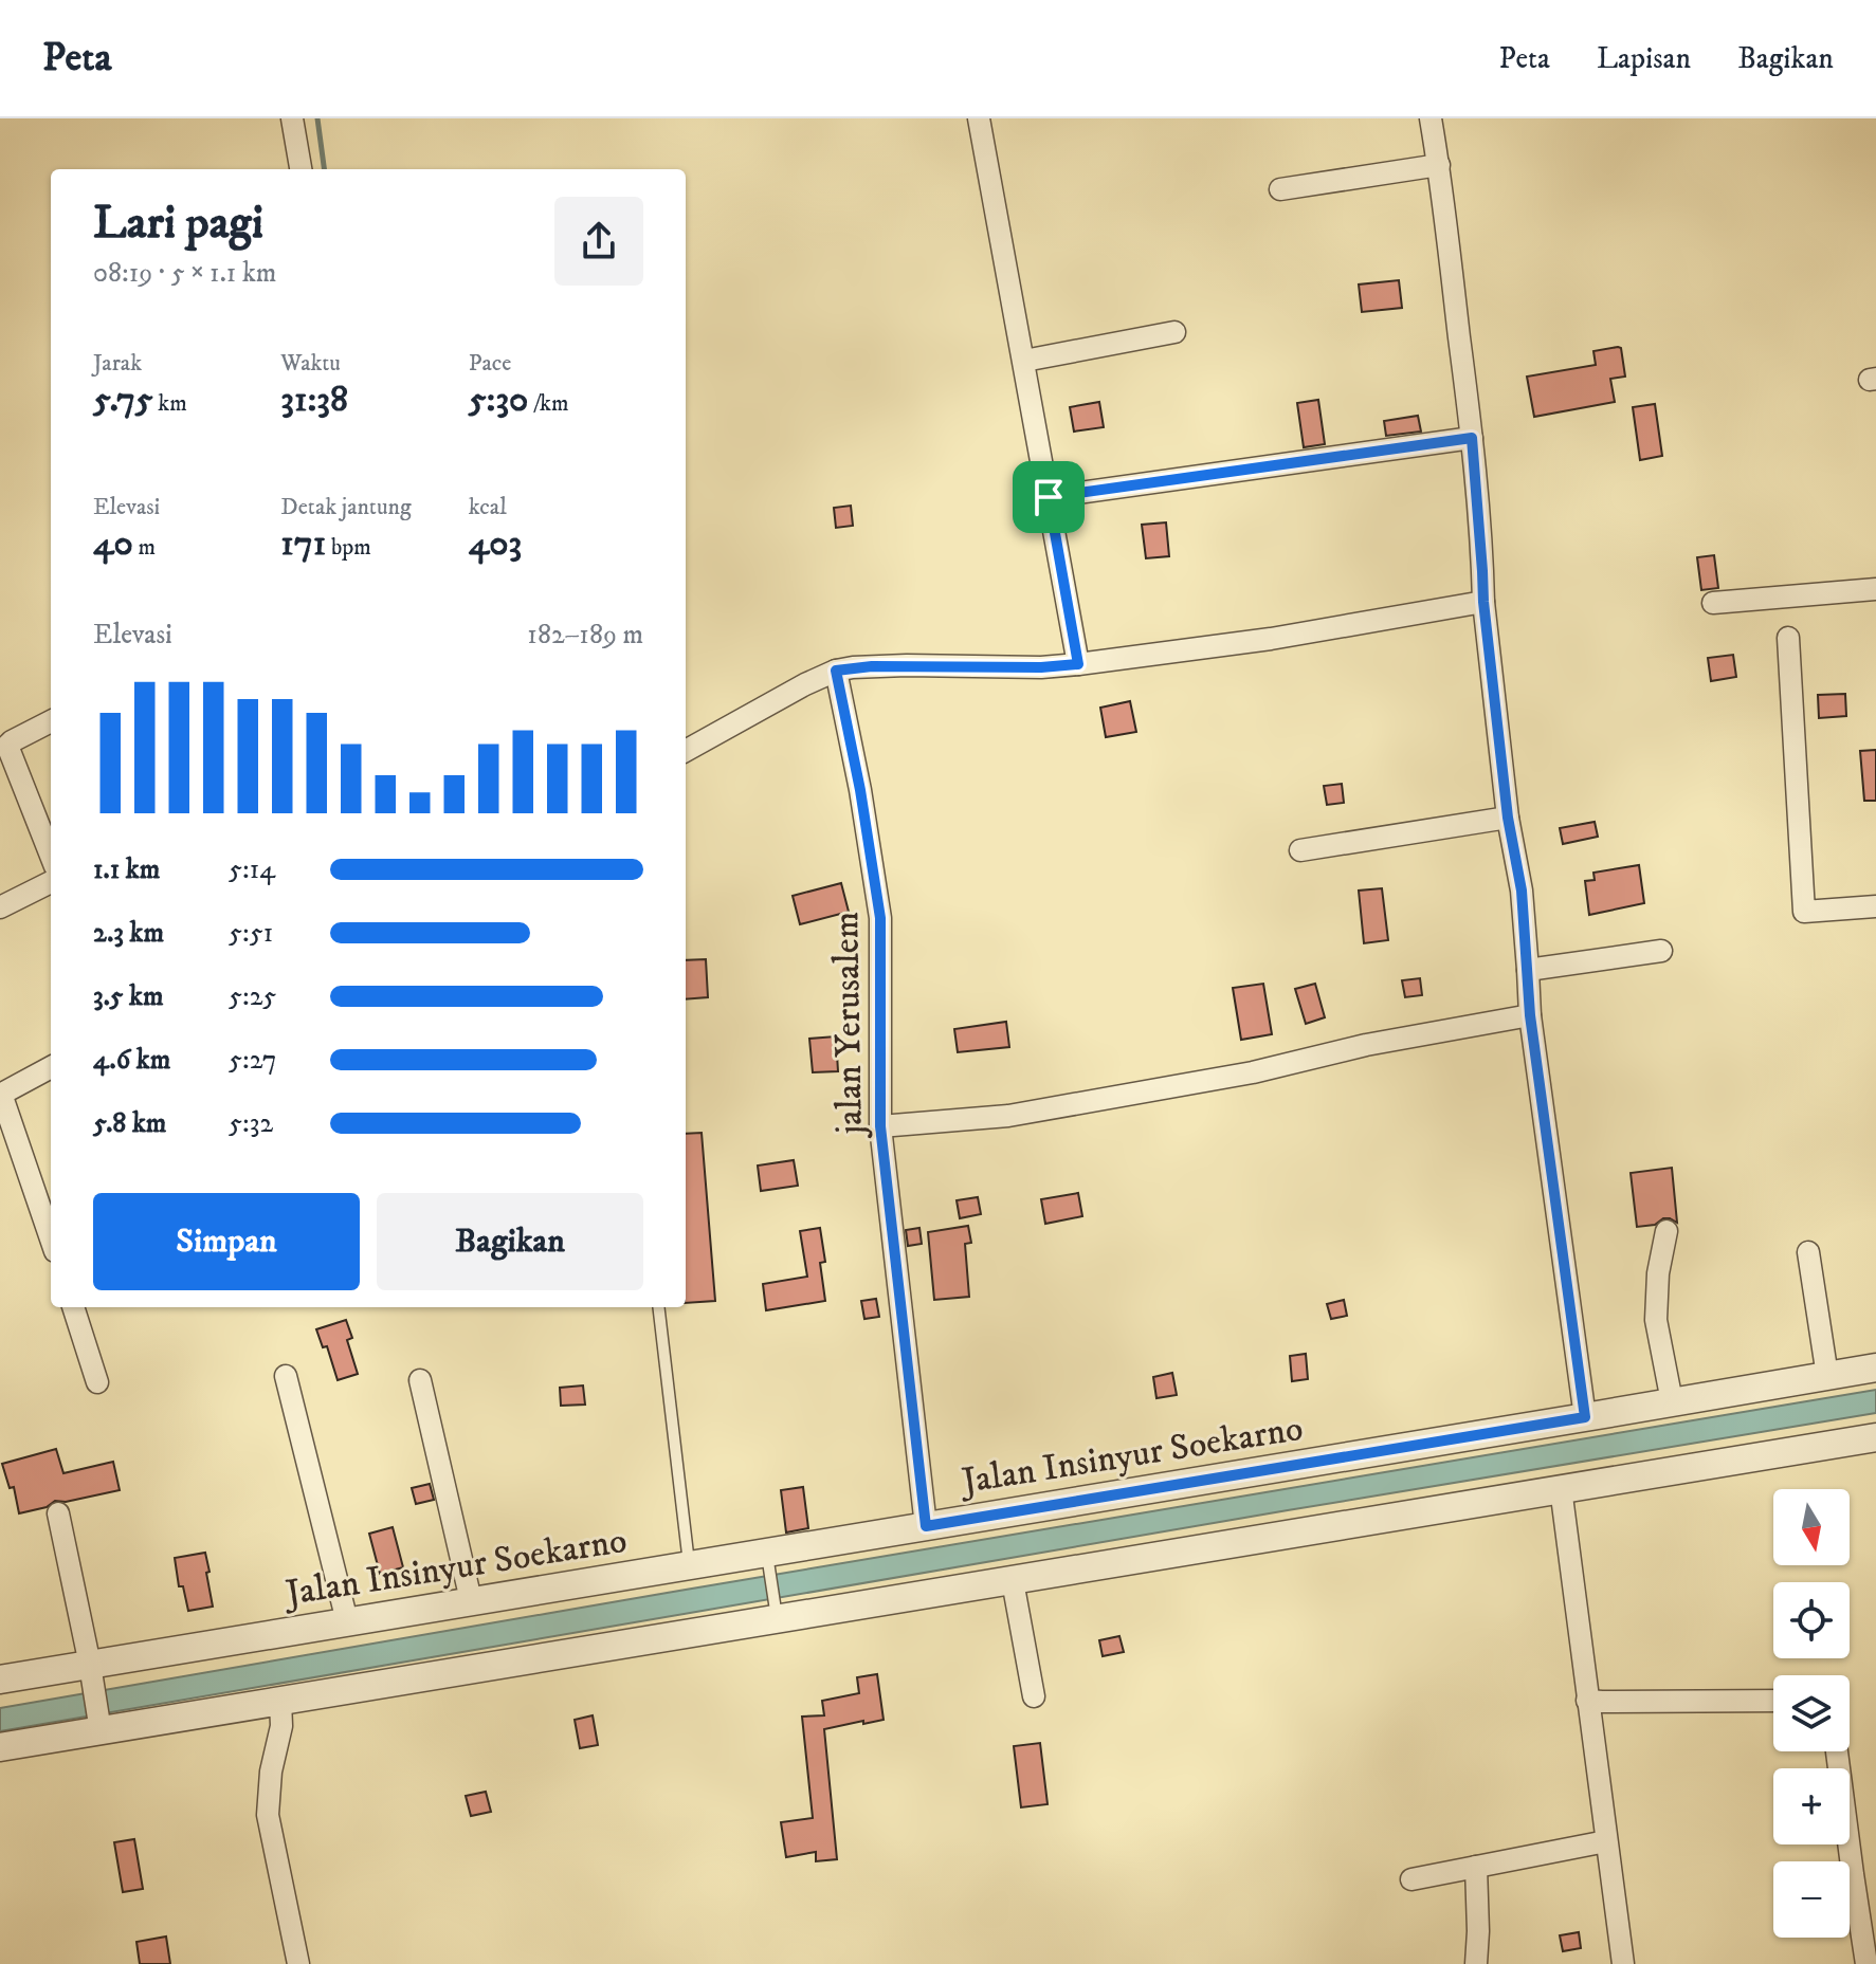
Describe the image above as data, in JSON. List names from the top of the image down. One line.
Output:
{"streets":{"street":["jalan Yerusalem","Jalan Insinyur Soekarno"]},"crossings":[["jalan Yerusalem","Jalan Insinyur Soekarno"]],"north":"bottom","page":{"header":"Peta","nav":["Peta","Lapisan","Bagikan"],"heading":["Lari pagi","08:19 · 5 × 1.1 km"],"stats":[["Jarak","5.75 km"],["Waktu","31:38"],["Pace","5:30 /km"],["Elevasi","40 m"],["Detak jantung","171 bpm"],["kcal","403"]],"chart":["Elevasi","182–189 m"],"list":[{"name":"1.1 km","note":"5:14"},{"name":"2.3 km","note":"5:51"},{"name":"3.5 km","note":"5:25"},{"name":"4.6 km","note":"5:27"},{"name":"5.8 km","note":"5:32"}],"buttons":["Simpan","Bagikan"],"map_buttons":["+","−"]}}
